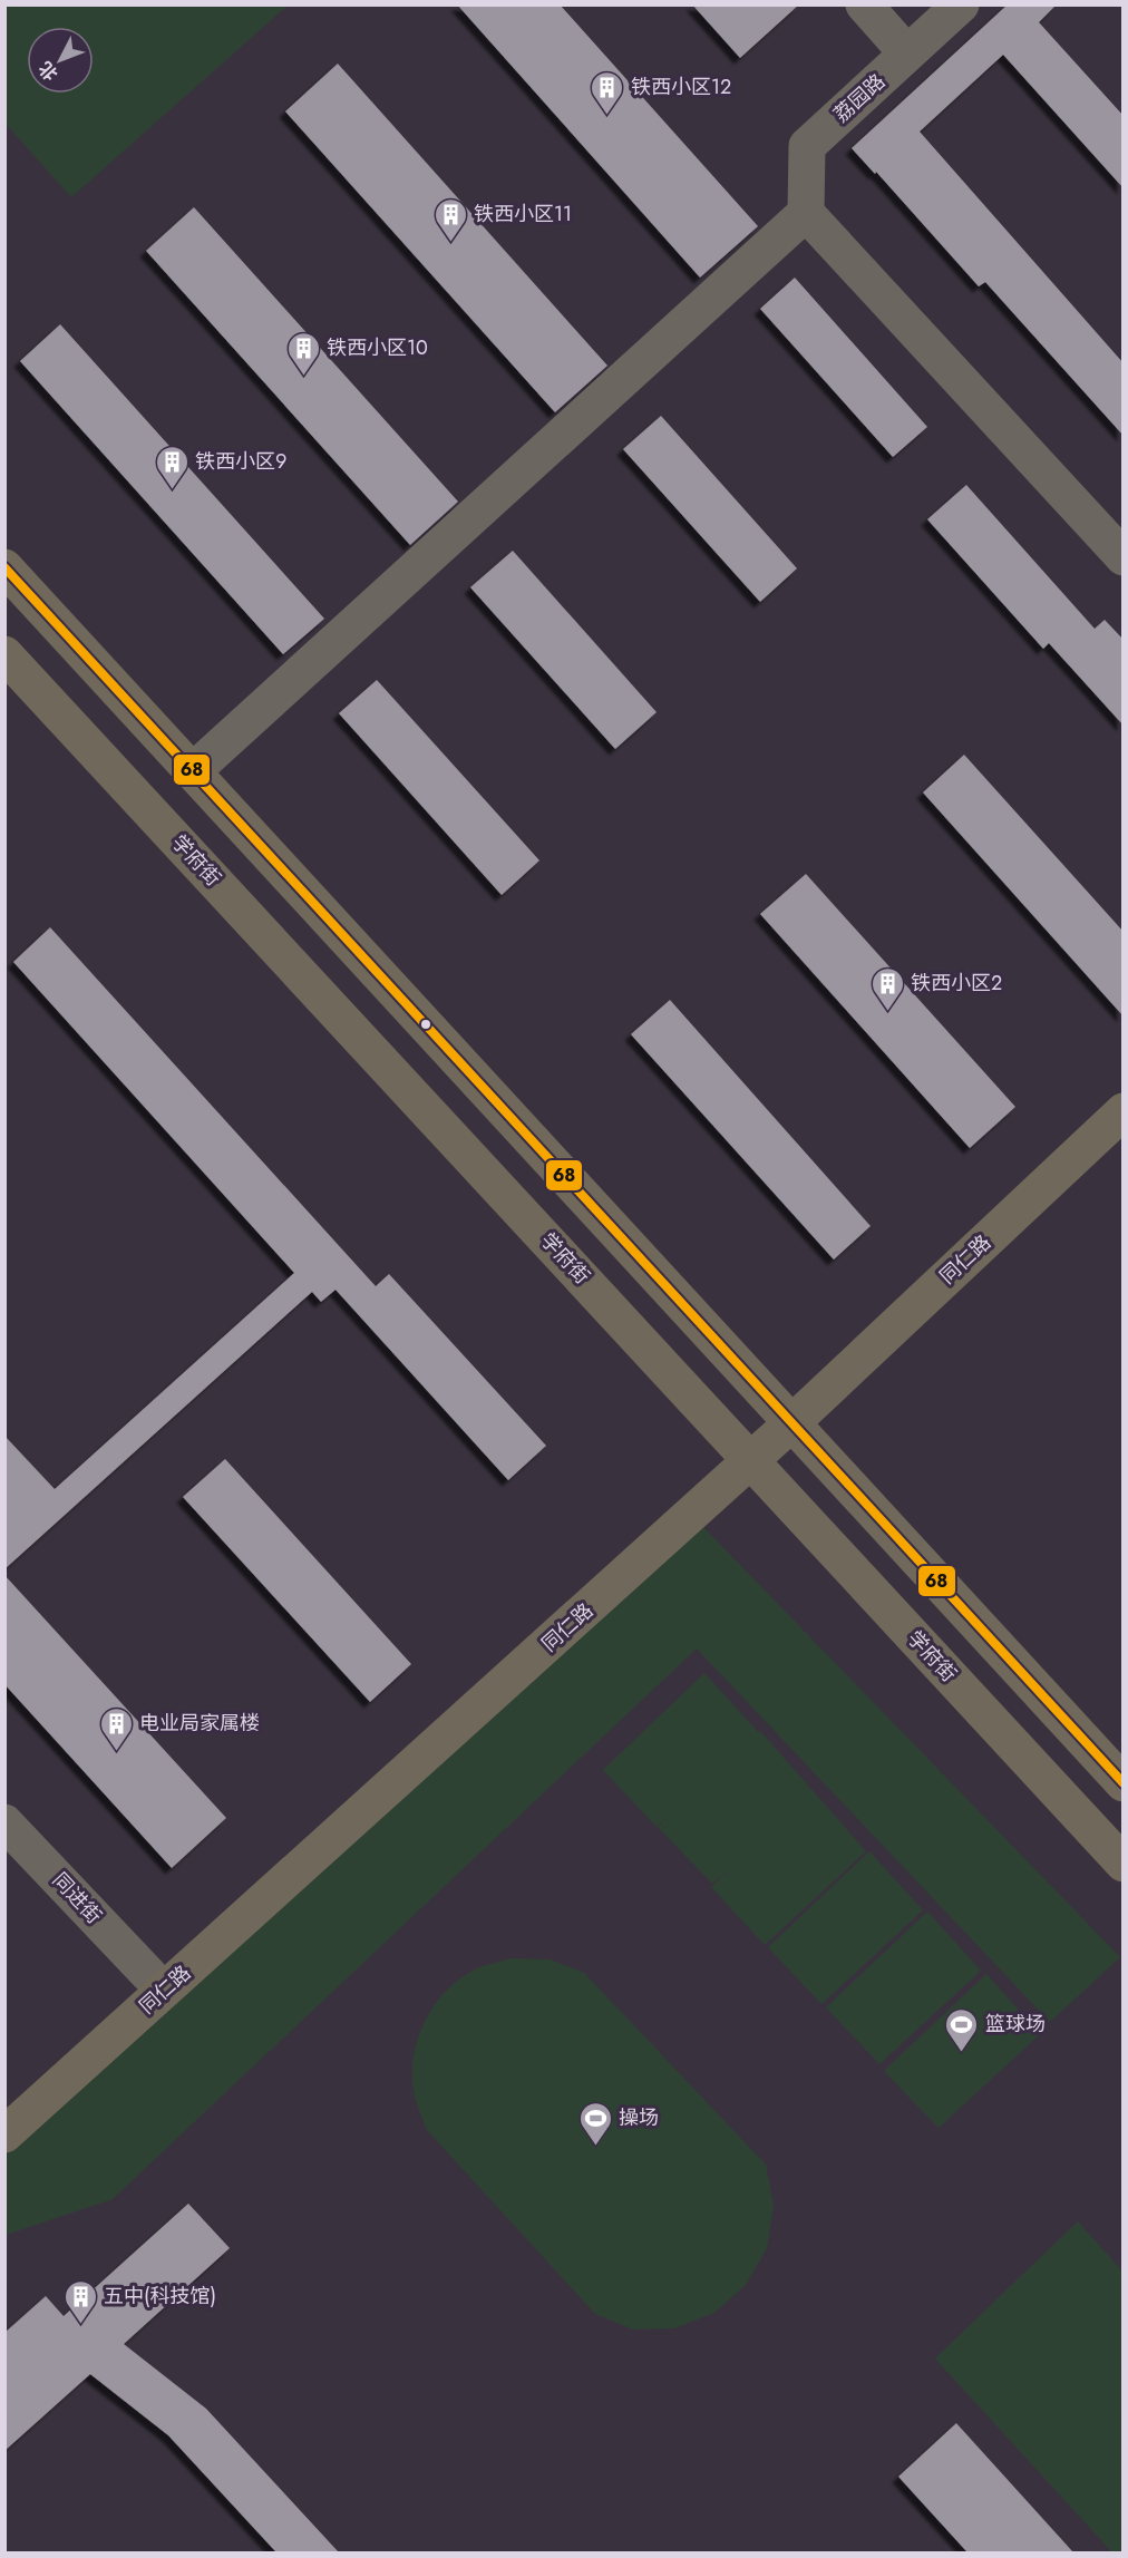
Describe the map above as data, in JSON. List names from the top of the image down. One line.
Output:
{"streets":{"main road":["学府街","同仁路"],"street":["荔园路","同进街"]},"crossings":[["学府街","同仁路"],["同仁路","同进街"]],"places":{"building":["铁西小区12","铁西小区11","铁西小区10","铁西小区9","铁西小区2","电业局家属楼","五中(科技馆)"],"sports":["篮球场","操场"]},"lines":["transit line 68"],"north":"bottom left"}
